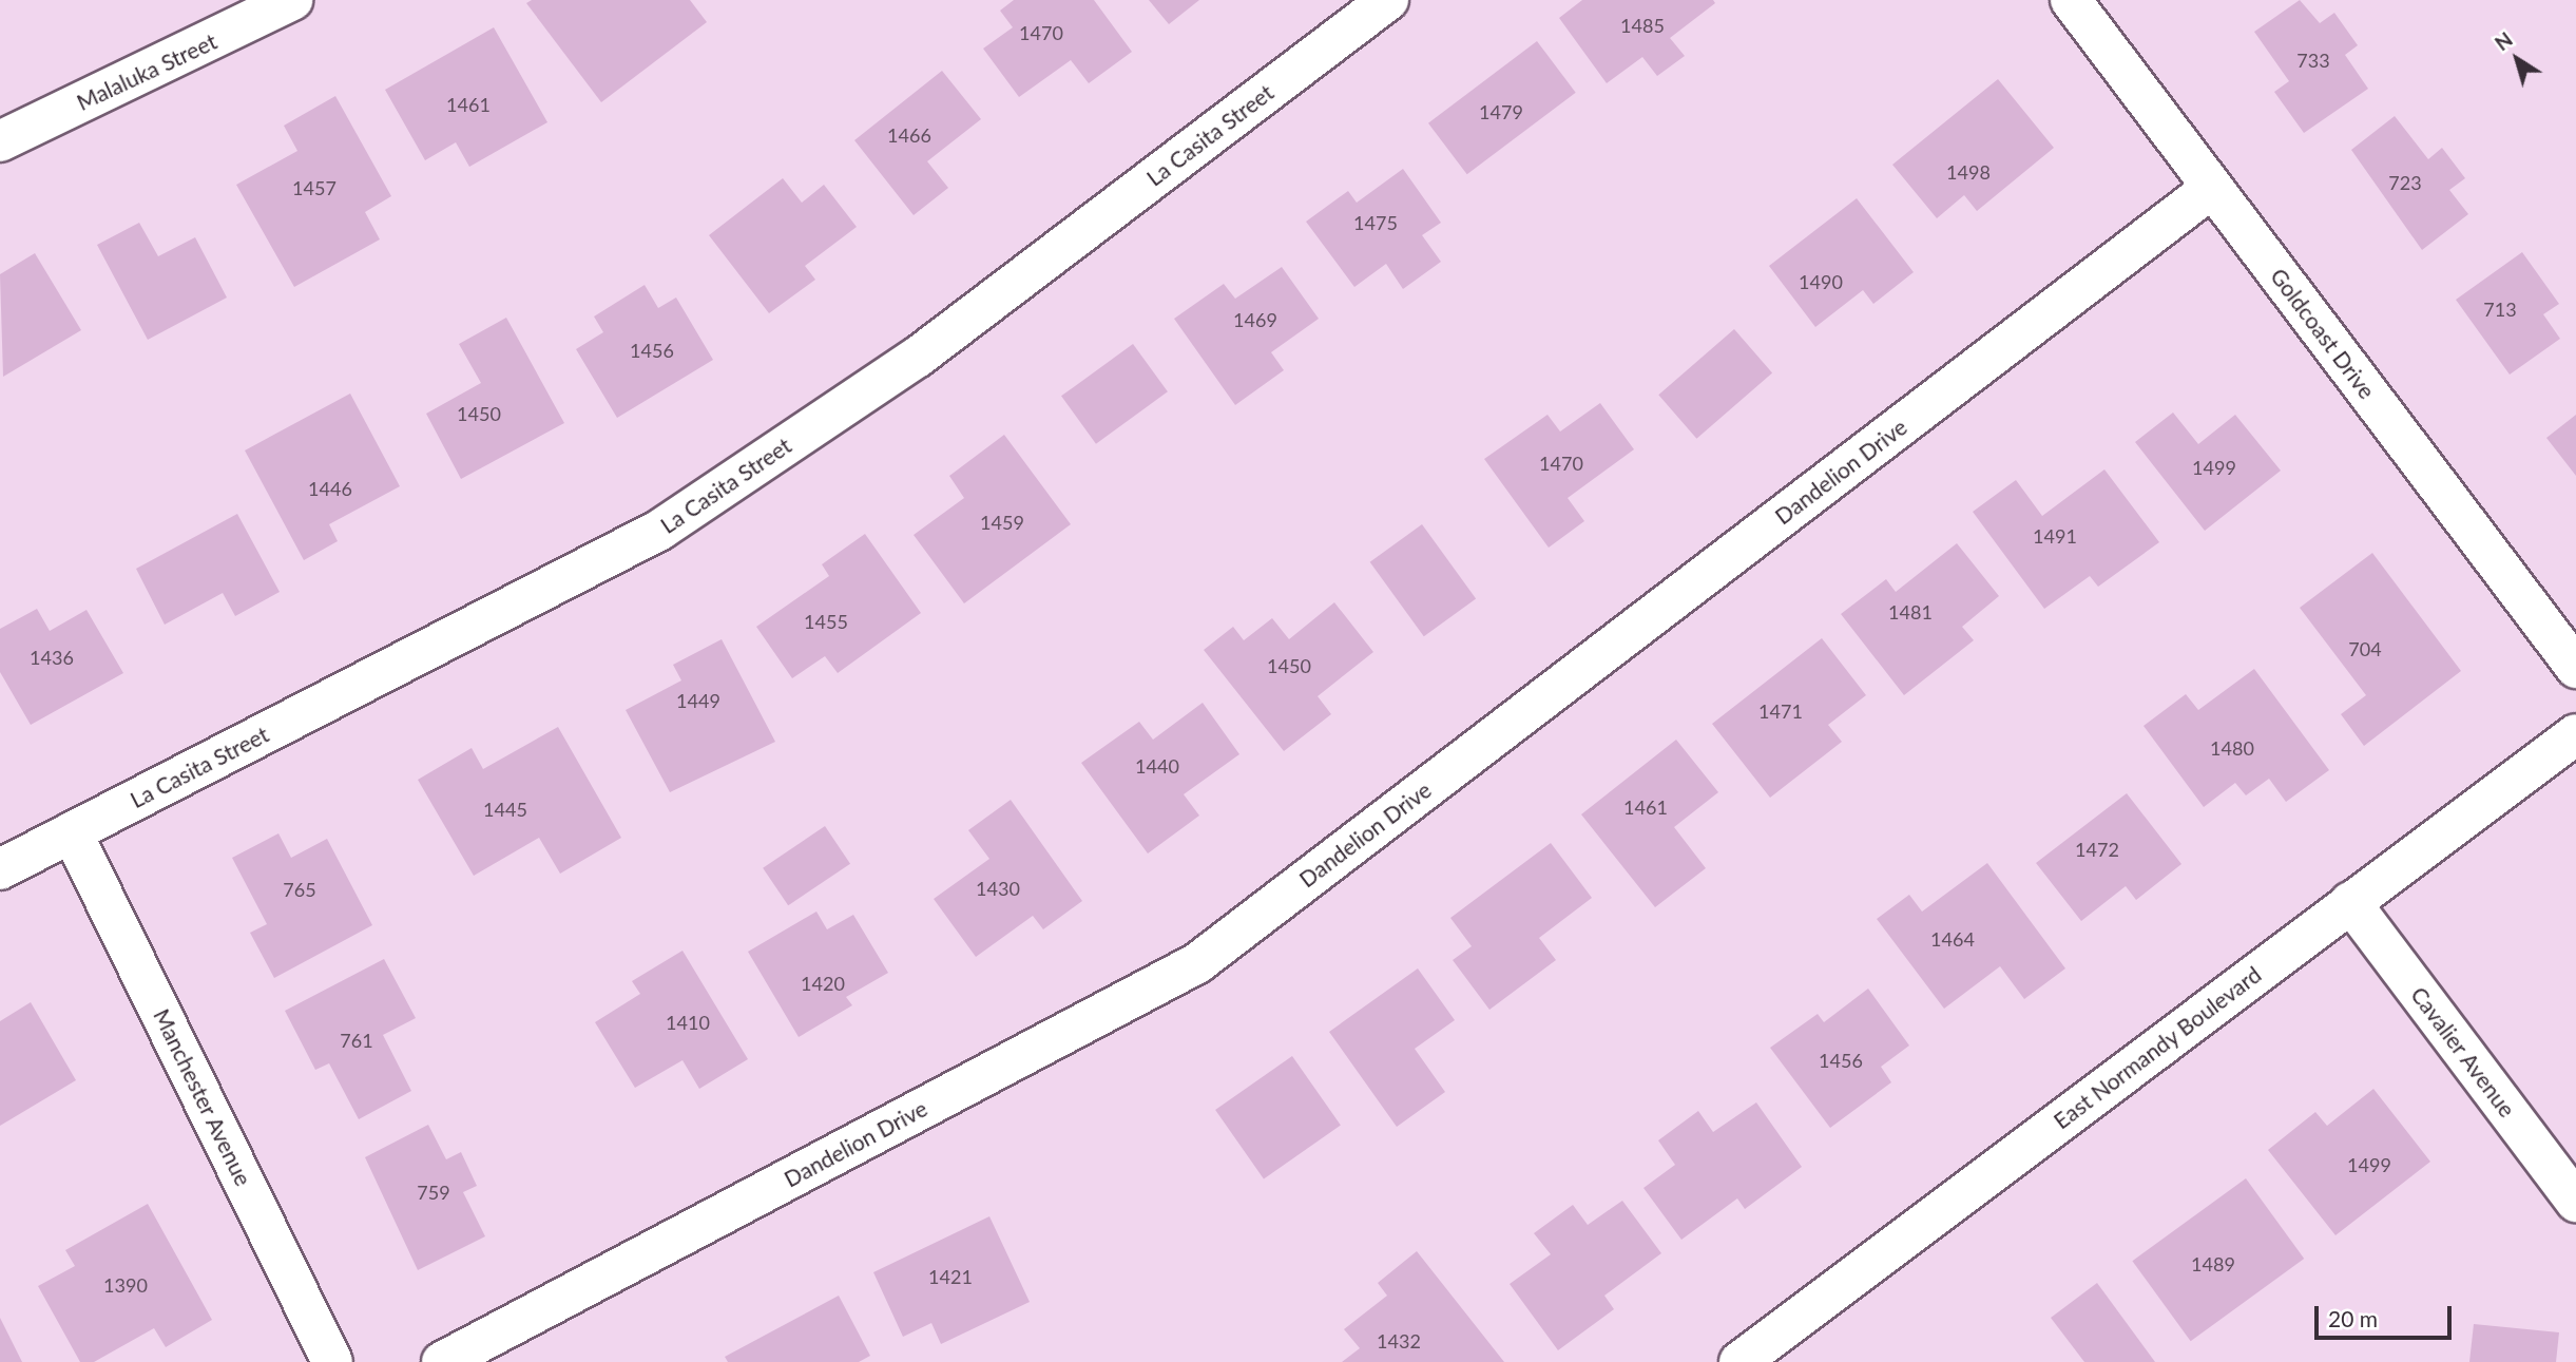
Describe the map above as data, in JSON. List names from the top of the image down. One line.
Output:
{"streets":{"street":["Malaluka Street","La Casita Street","Goldcoast Drive","Dandelion Drive","East Normandy Boulevard","Cavalier Avenue","Manchester Avenue"]},"crossings":[["La Casita Street","Manchester Avenue"],["Goldcoast Drive","Dandelion Drive"],["East Normandy Boulevard","Cavalier Avenue"]],"house_numbers":["1485","1470","733","1461","1479","1466","1498","723","1457","1475","1490","713","1469","1456","1450","1470","1499","1446","1459","1491","1481","1455","704","1436","1450","1449","1471","1480","1440","1461","1445","1472","1430","765","1464","1420","1410","761","1456","1499","759","1489","1421","1390","1432"],"scale_bar":"20 m","north":"top left"}
